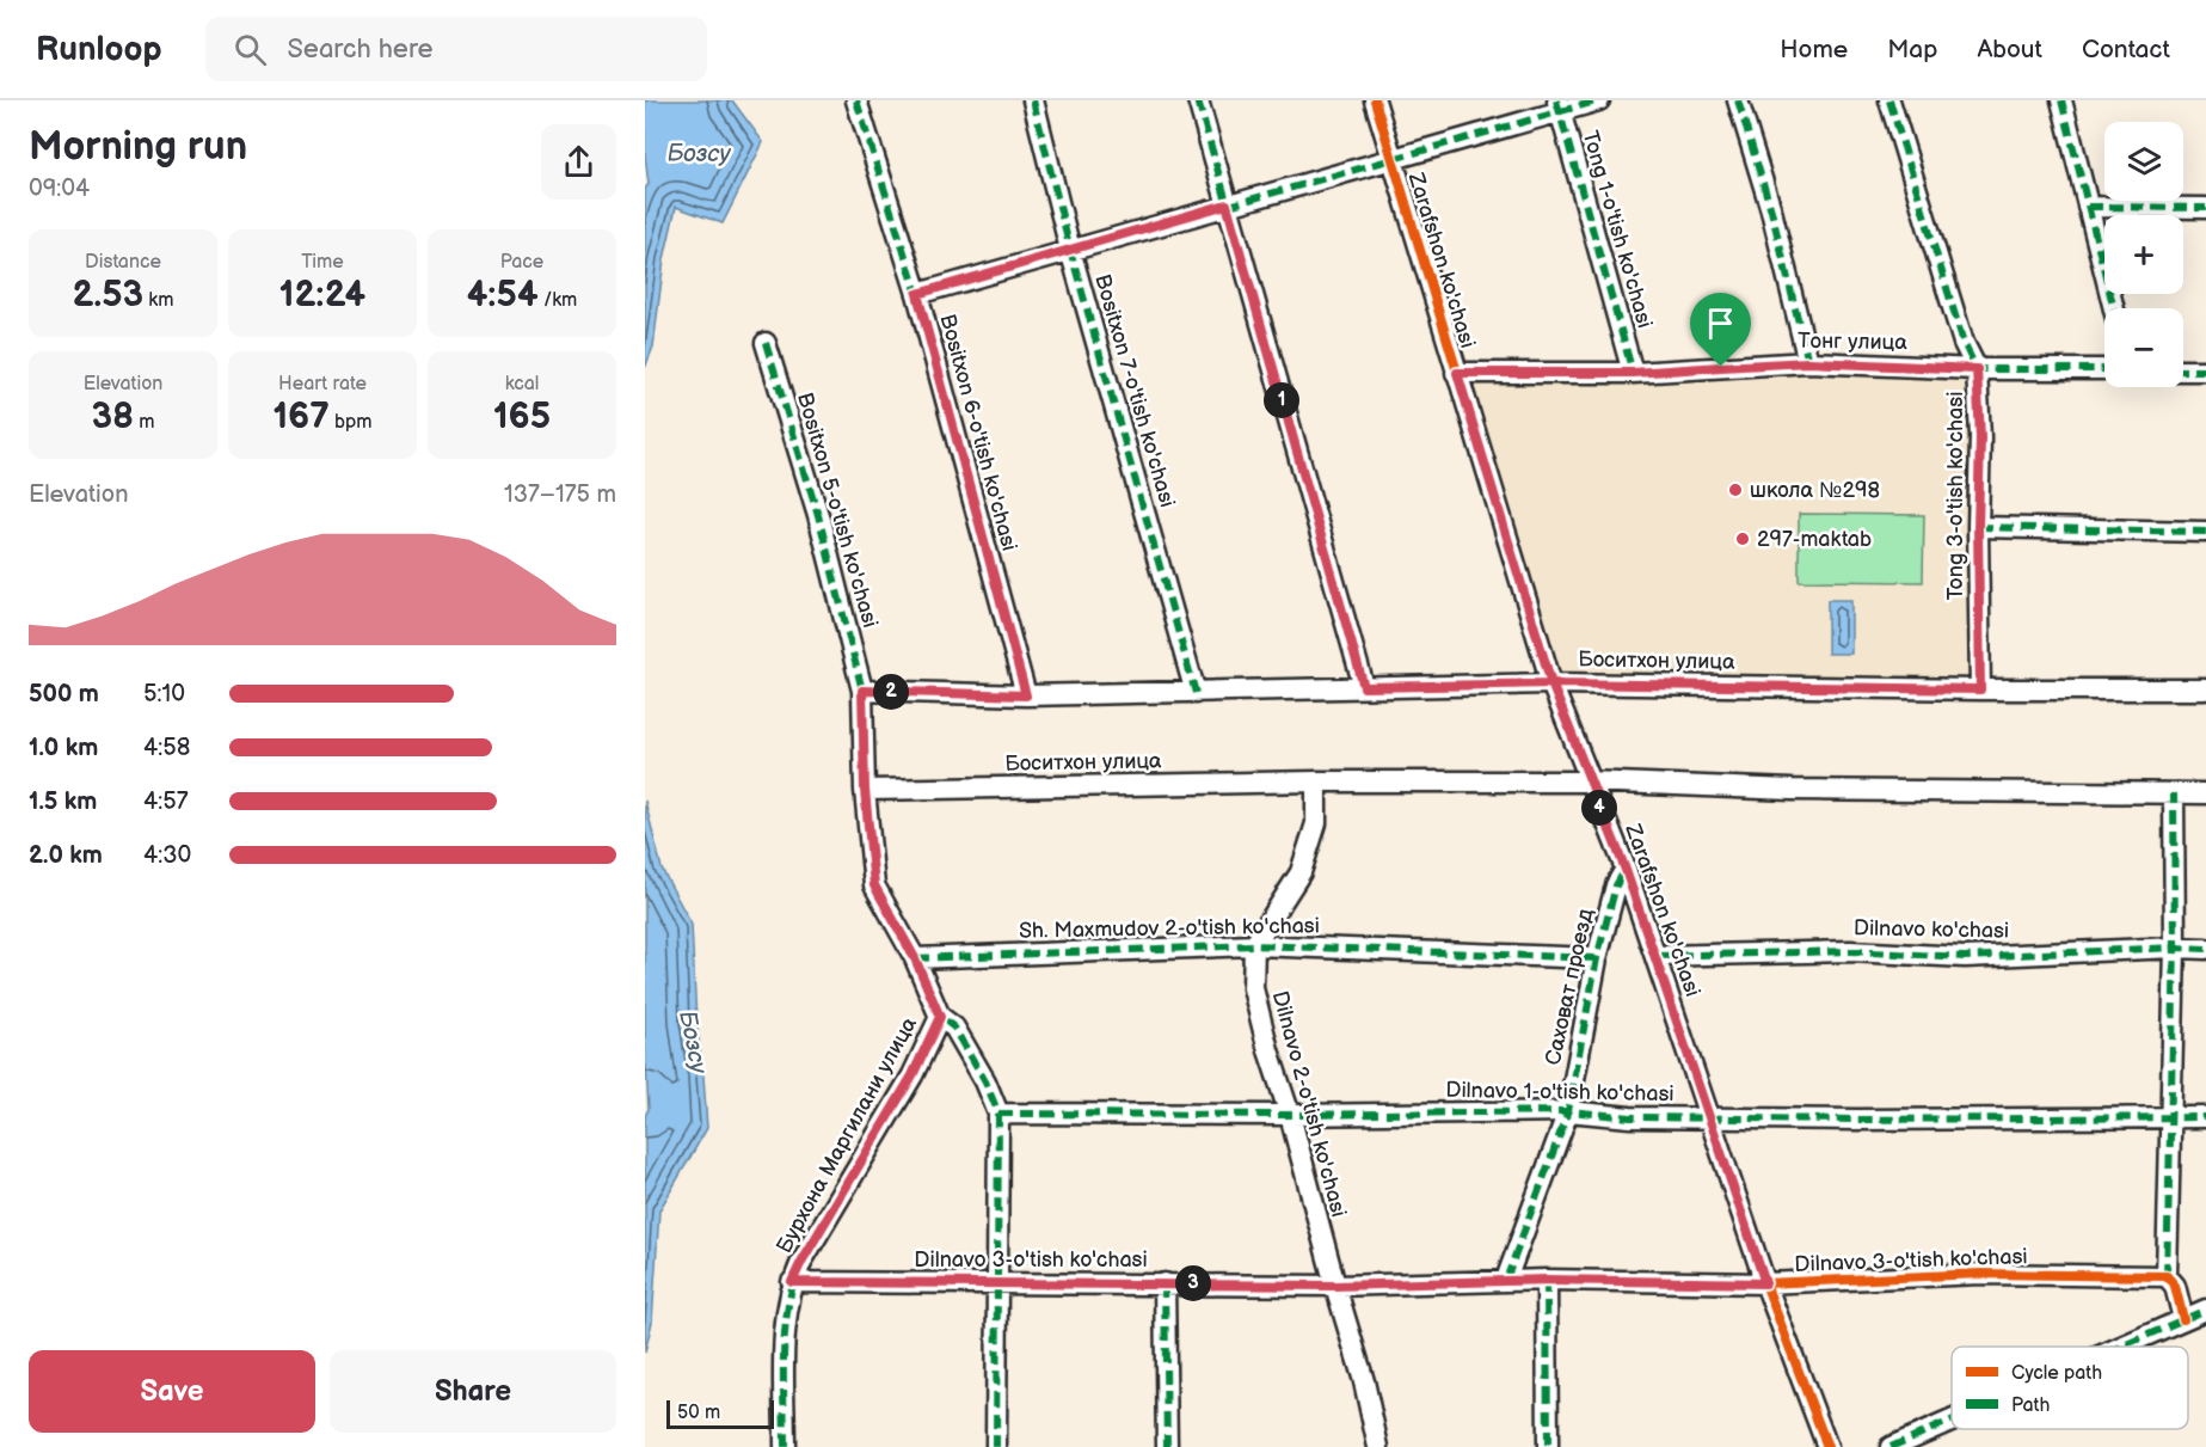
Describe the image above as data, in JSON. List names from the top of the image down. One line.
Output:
{"streets":{"street":["Tong 1-o'tish ko'chasi","Zarafshon ko'chasi","Тонг улица","Bositxon 7-o'tish ko'chasi","Bositxon 6-o'tish ko'chasi","Tong 3-o'tish ko'chasi","Bositxon 5-o'tish ko'chasi","Боситхон улица","Sh. Maxmudov 2-o'tish ko'chasi","Dilnavo ko'chasi","Саховат проезд","Dilnavo 1-o'tish ko'chasi","Dilnavo 2-o'tish ko'chasi","Бурхона Маргилани улица","Dilnavo 3-o'tish ko'chasi"]},"crossings":[["Tong 1-o'tish ko'chasi","Тонг улица"],["Zarafshon ko'chasi","Тонг улица"],["Zarafshon ko'chasi","Боситхон улица"],["Zarafshon ko'chasi","Dilnavo ko'chasi"],["Zarafshon ko'chasi","Саховат проезд"],["Zarafshon ko'chasi","Dilnavo 1-o'tish ko'chasi"],["Zarafshon ko'chasi","Dilnavo 3-o'tish ko'chasi"],["Тонг улица","Tong 3-o'tish ko'chasi"],["Bositxon 7-o'tish ko'chasi","Боситхон улица"],["Bositxon 6-o'tish ko'chasi","Боситхон улица"],["Tong 3-o'tish ko'chasi","Боситхон улица"],["Bositxon 5-o'tish ko'chasi","Боситхон улица"],["Sh. Maxmudov 2-o'tish ko'chasi","Саховат проезд"],["Sh. Maxmudov 2-o'tish ko'chasi","Dilnavo 2-o'tish ko'chasi"],["Саховат проезд","Dilnavo 1-o'tish ko'chasi"],["Саховат проезд","Dilnavo 3-o'tish ko'chasi"],["Dilnavo 1-o'tish ko'chasi","Dilnavo 2-o'tish ko'chasi"],["Dilnavo 2-o'tish ko'chasi","Dilnavo 3-o'tish ko'chasi"],["Бурхона Маргилани улица","Dilnavo 3-o'tish ko'chasi"]],"water":["Бозсу"],"places":["школа №298","297-maktab"],"legend":["Cycle path","Path"],"scale_bar":"50 m","page":{"header":"Runloop","search":"Search here","nav":["Home","Map","About","Contact"],"heading":["Morning run","09:04"],"map_buttons":["+","−"],"stats":[["Distance","2.53 km"],["Time","12:24"],["Pace","4:54 /km"],["Elevation","38 m"],["Heart rate","167 bpm"],["kcal","165"]],"pins":["1","2","4","3"],"chart":["Elevation","137–175 m"],"list":[{"name":"500 m","note":"5:10"},{"name":"1.0 km","note":"4:58"},{"name":"1.5 km","note":"4:57"},{"name":"2.0 km","note":"4:30"}],"buttons":["Save","Share"],"scale":"50 m"}}
